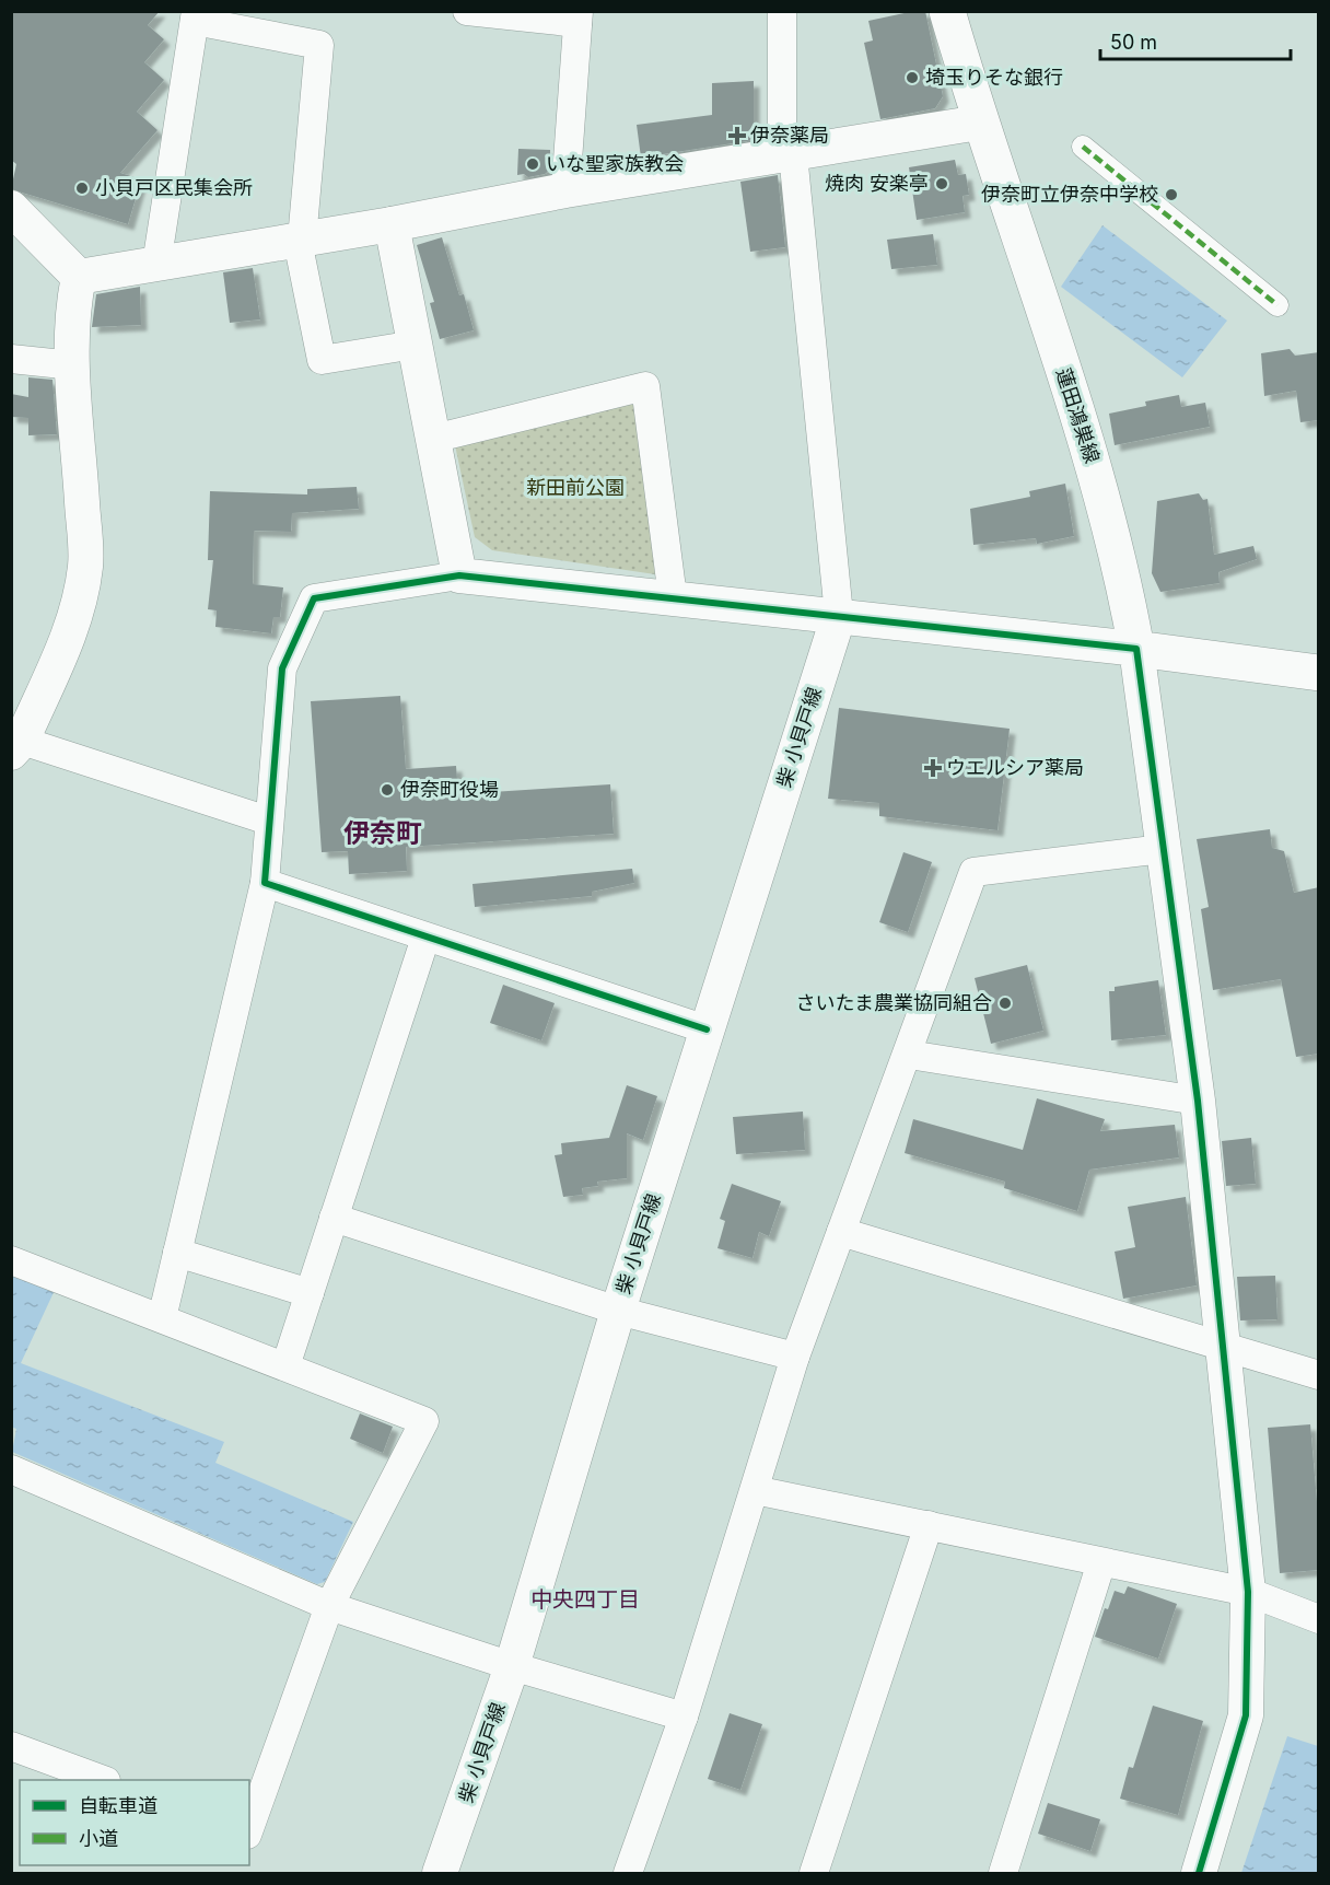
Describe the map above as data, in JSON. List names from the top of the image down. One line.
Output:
{"streets":{"main road":["蓮田鴻巣線"],"street":["柴 小貝戸線"]},"districts":["伊奈町","中央四丁目"],"parks":["新田前公園"],"places":{"other":["埼玉りそな銀行","いな聖家族教会","焼肉 安楽亭","小貝戸区民集会所","伊奈町立伊奈中学校","伊奈町役場","さいたま農業協同組合"],"health":["伊奈薬局","ウエルシア薬局"]},"legend":["自転車道","小道"],"scale_bar":"50 m"}
